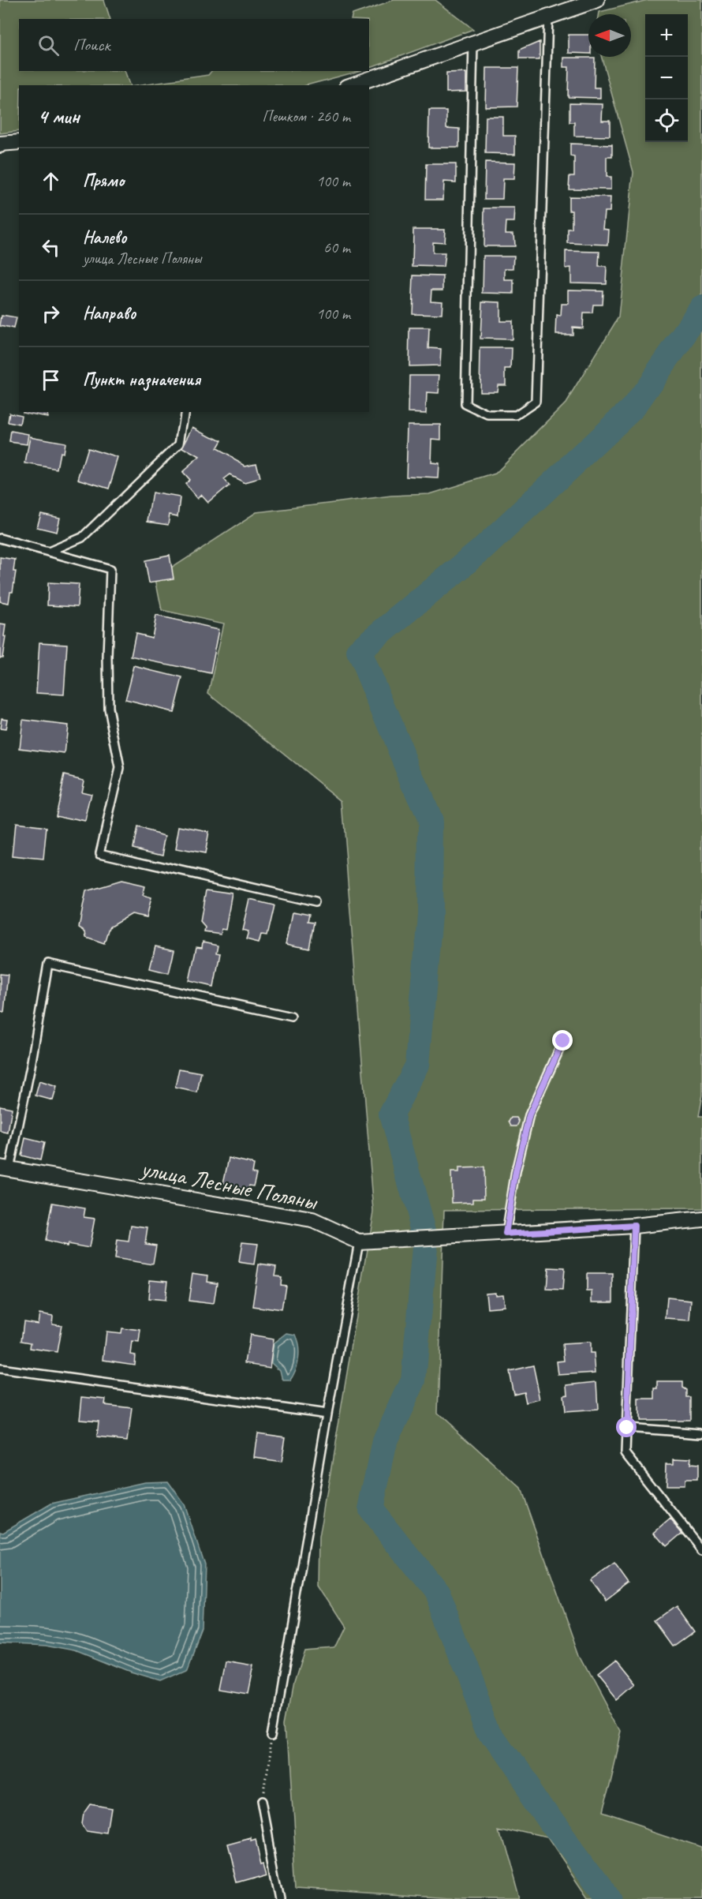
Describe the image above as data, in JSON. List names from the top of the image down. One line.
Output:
{"streets":{"street":["улица Лесные Поляны"]},"north":"left","page":{"map_buttons":["+","−"],"search":"Поиск","heading":["4 мин","Пешком · 260 m"],"list":[["Прямо","100 m"],["Налево","улица Лесные Поляны","60 m"],["Направо","100 m"],"Пункт назначения"]}}
